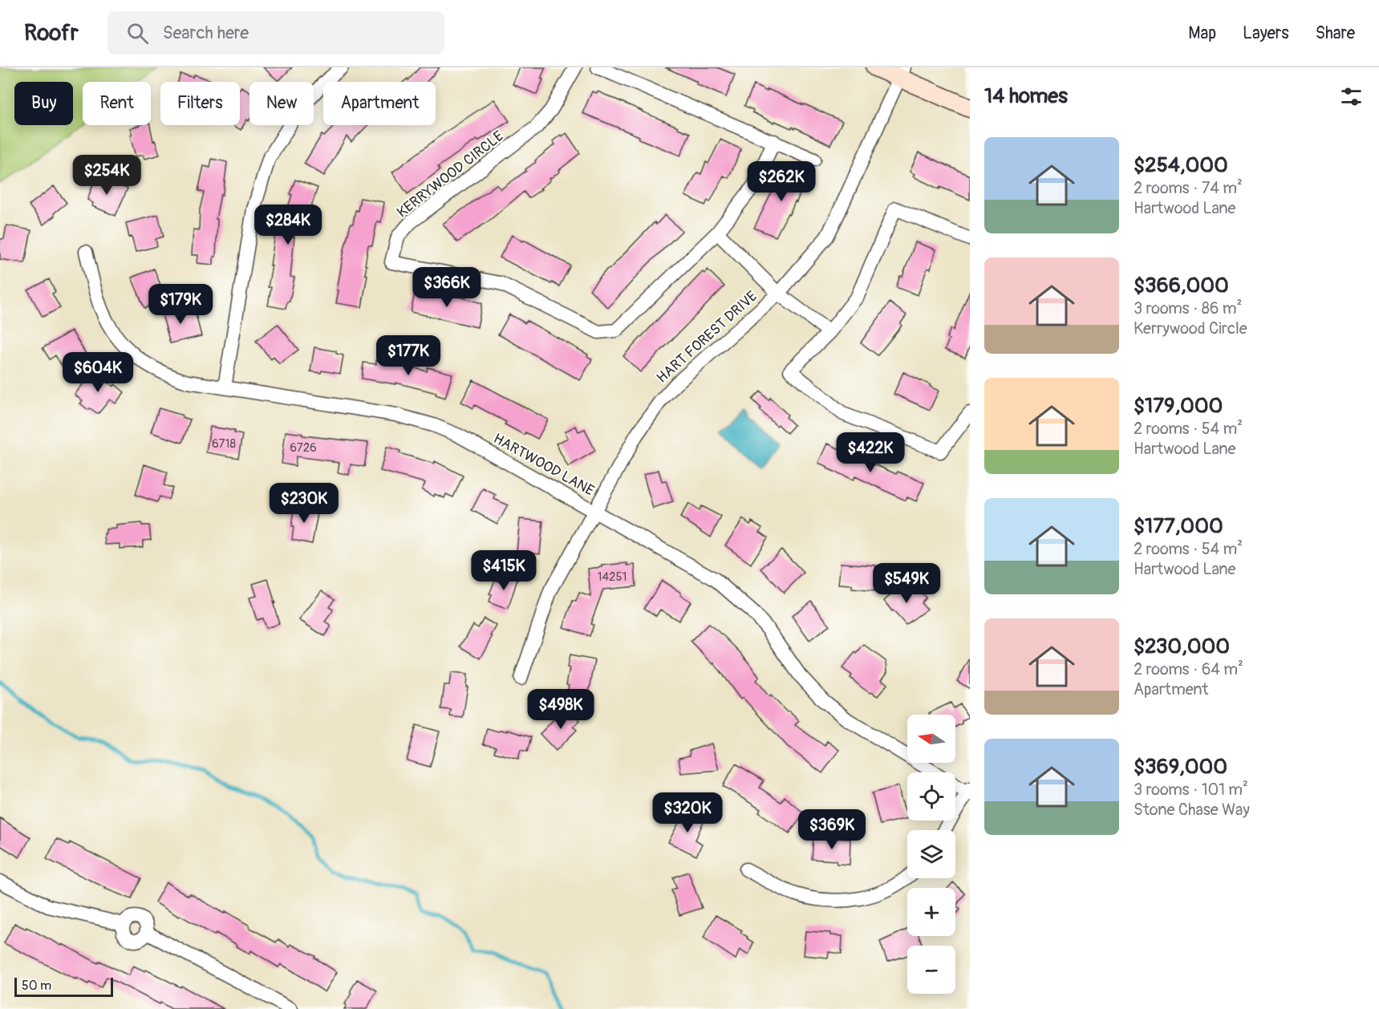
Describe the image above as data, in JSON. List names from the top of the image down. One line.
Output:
{"streets":{"street":["KERRYWOOD CIRCLE","HART FOREST DRIVE","HARTWOOD LANE"]},"crossings":[["HART FOREST DRIVE","HARTWOOD LANE"]],"house_numbers":["6718","6726","14251"],"scale_bar":"50 m","north":"left","page":{"header":"Roofr","search":"Search here","nav":["Map","Layers","Share"],"heading":"14 homes","chip":["Buy","Rent","Filters","New","Apartment"],"list":[{"name":"$254,000","note":"2 rooms · 74 m² · Hartwood Lane"},{"name":"$366,000","note":"3 rooms · 86 m² · Kerrywood Circle"},{"name":"$179,000","note":"2 rooms · 54 m² · Hartwood Lane"},{"name":"$177,000","note":"2 rooms · 54 m² · Hartwood Lane"},{"name":"$230,000","note":"2 rooms · 64 m² · Apartment"},{"name":"$369,000","note":"3 rooms · 101 m² · Stone Chase Way"}],"price":["$254K","$262K","$284K","$366K","$179K","$177K","$604K","$422K","$230K","$415K","$549K","$498K","$320K","$369K"],"map_buttons":["+","−"],"scale":"50 m"}}
